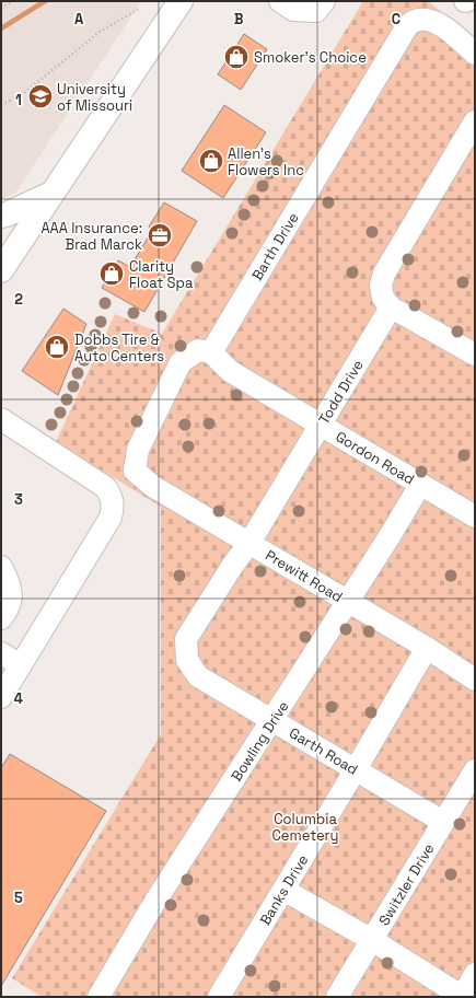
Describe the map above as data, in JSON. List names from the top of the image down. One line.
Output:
{"streets":{"lane":["Barth Drive","Todd Drive","Gordon Road","Prewitt Road","Bowling Drive","Garth Road","Switzler Drive","Banks Drive"]},"crossings":[["Barth Drive","Gordon Road"],["Barth Drive","Prewitt Road"],["Todd Drive","Gordon Road"],["Todd Drive","Prewitt Road"],["Todd Drive","Garth Road"],["Gordon Road","Prewitt Road"],["Gordon Road","Bowling Drive"],["Prewitt Road","Bowling Drive"],["Prewitt Road","Banks Drive"],["Bowling Drive","Garth Road"],["Garth Road","Switzler Drive"],["Garth Road","Banks Drive"]],"parks":["Columbia Cemetery"],"places":{"shop":["Smoker's Choice","Allen's Flowers Inc","Clarity Float Spa","Dobbs Tire & Auto Centers"],"school or university":["University of Missouri"],"office":["AAA Insurance: Brad Marck"]},"grid":{"columns":["A","B","C"],"rows":["1","2","3","4","5"]}}
